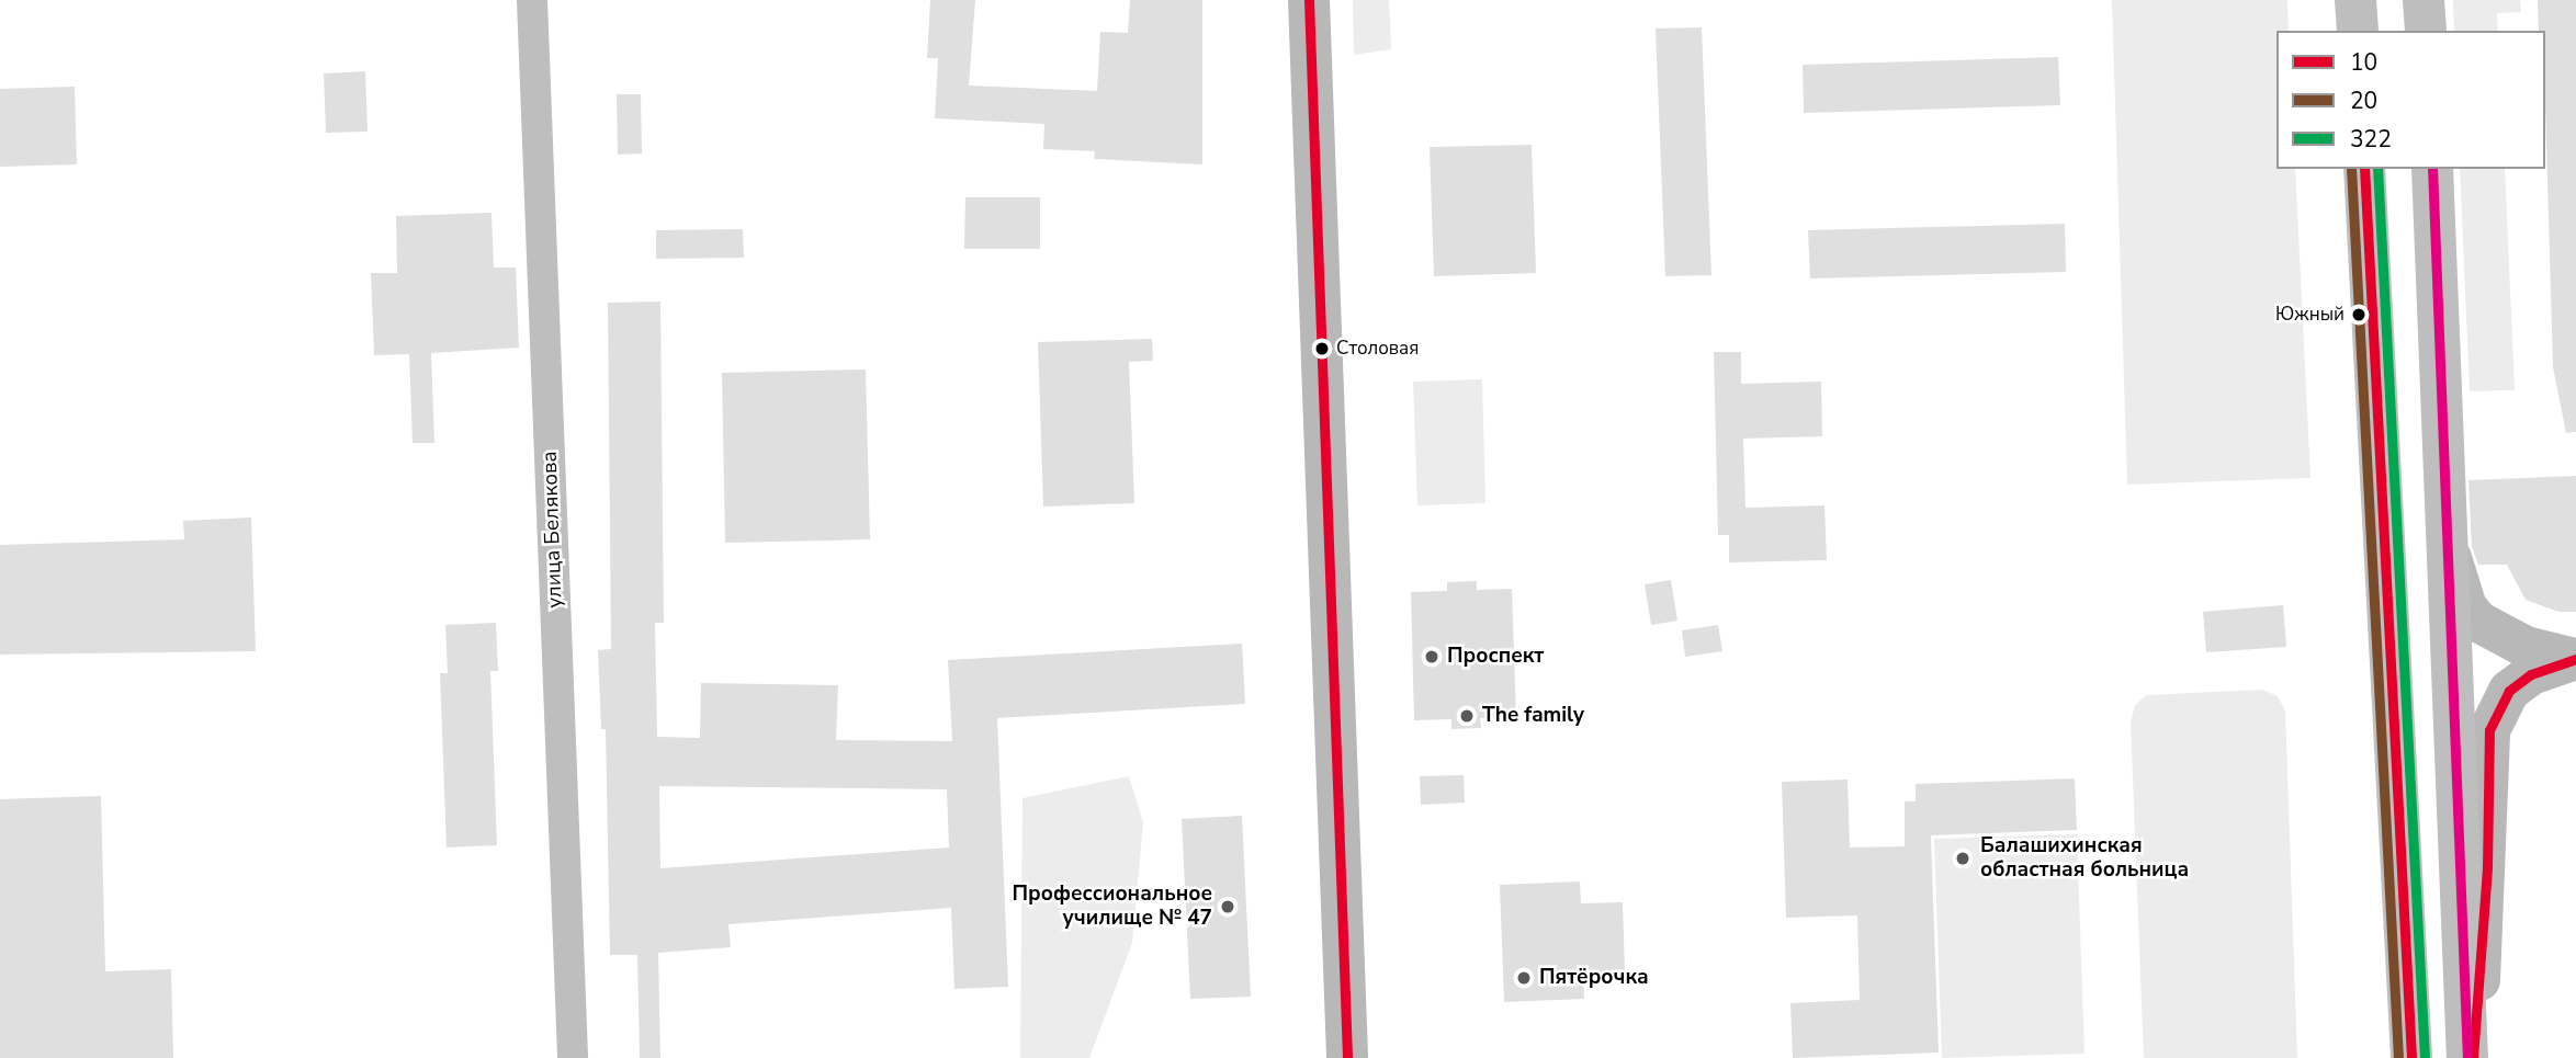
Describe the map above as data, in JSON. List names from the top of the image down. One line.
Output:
{"streets":{"street":["улица Белякова"]},"places":["Южный","Столовая","Проспект","The family","Балашихинская областная больница","Профессиональное училище № 47","Пятёрочка"],"lines":["transit line 10","transit line 20","transit line 322"],"legend":["10","20","322"]}
